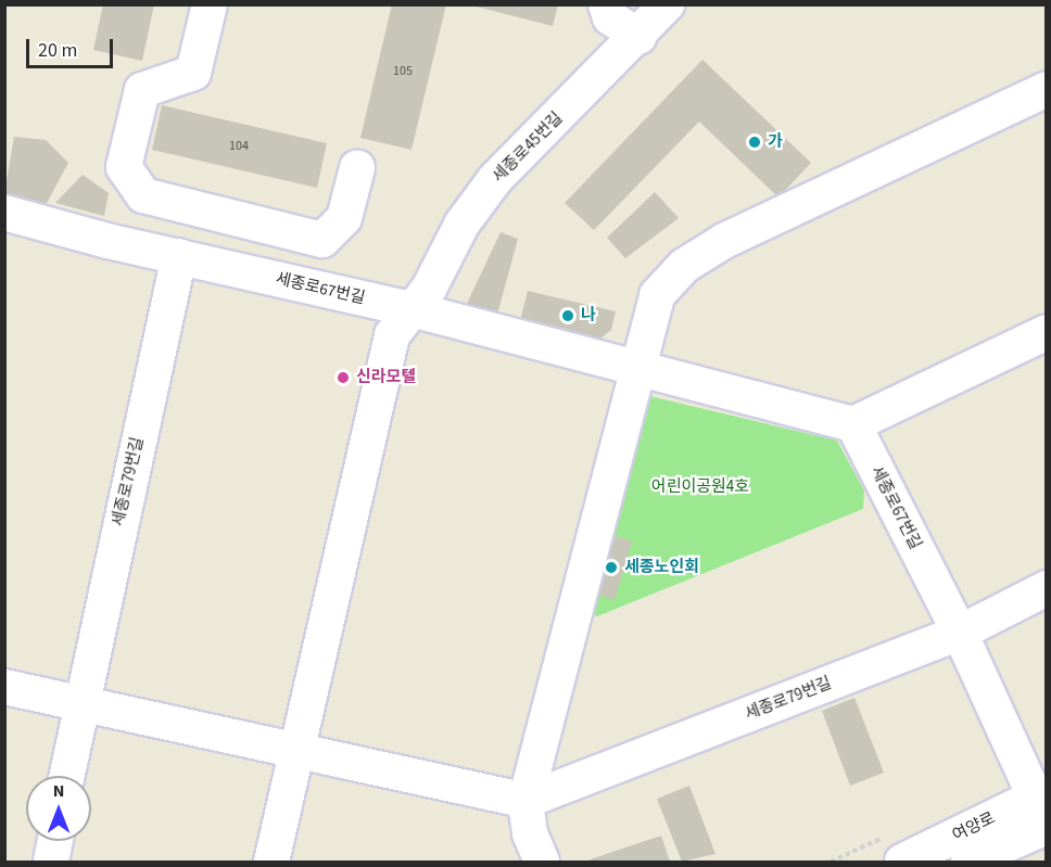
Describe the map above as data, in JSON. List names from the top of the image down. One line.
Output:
{"streets":{"street":["세종로45번길","세종로67번길","세종로79번길","여양로"]},"crossings":[["세종로45번길","세종로67번길"],["세종로67번길","세종로79번길"],["세종로67번길","여양로"]],"parks":["어린이공원4호"],"places":["가","나","신라모텔","세종노인회"],"house_numbers":["105","104"],"scale_bar":"20 m","north":"top"}
